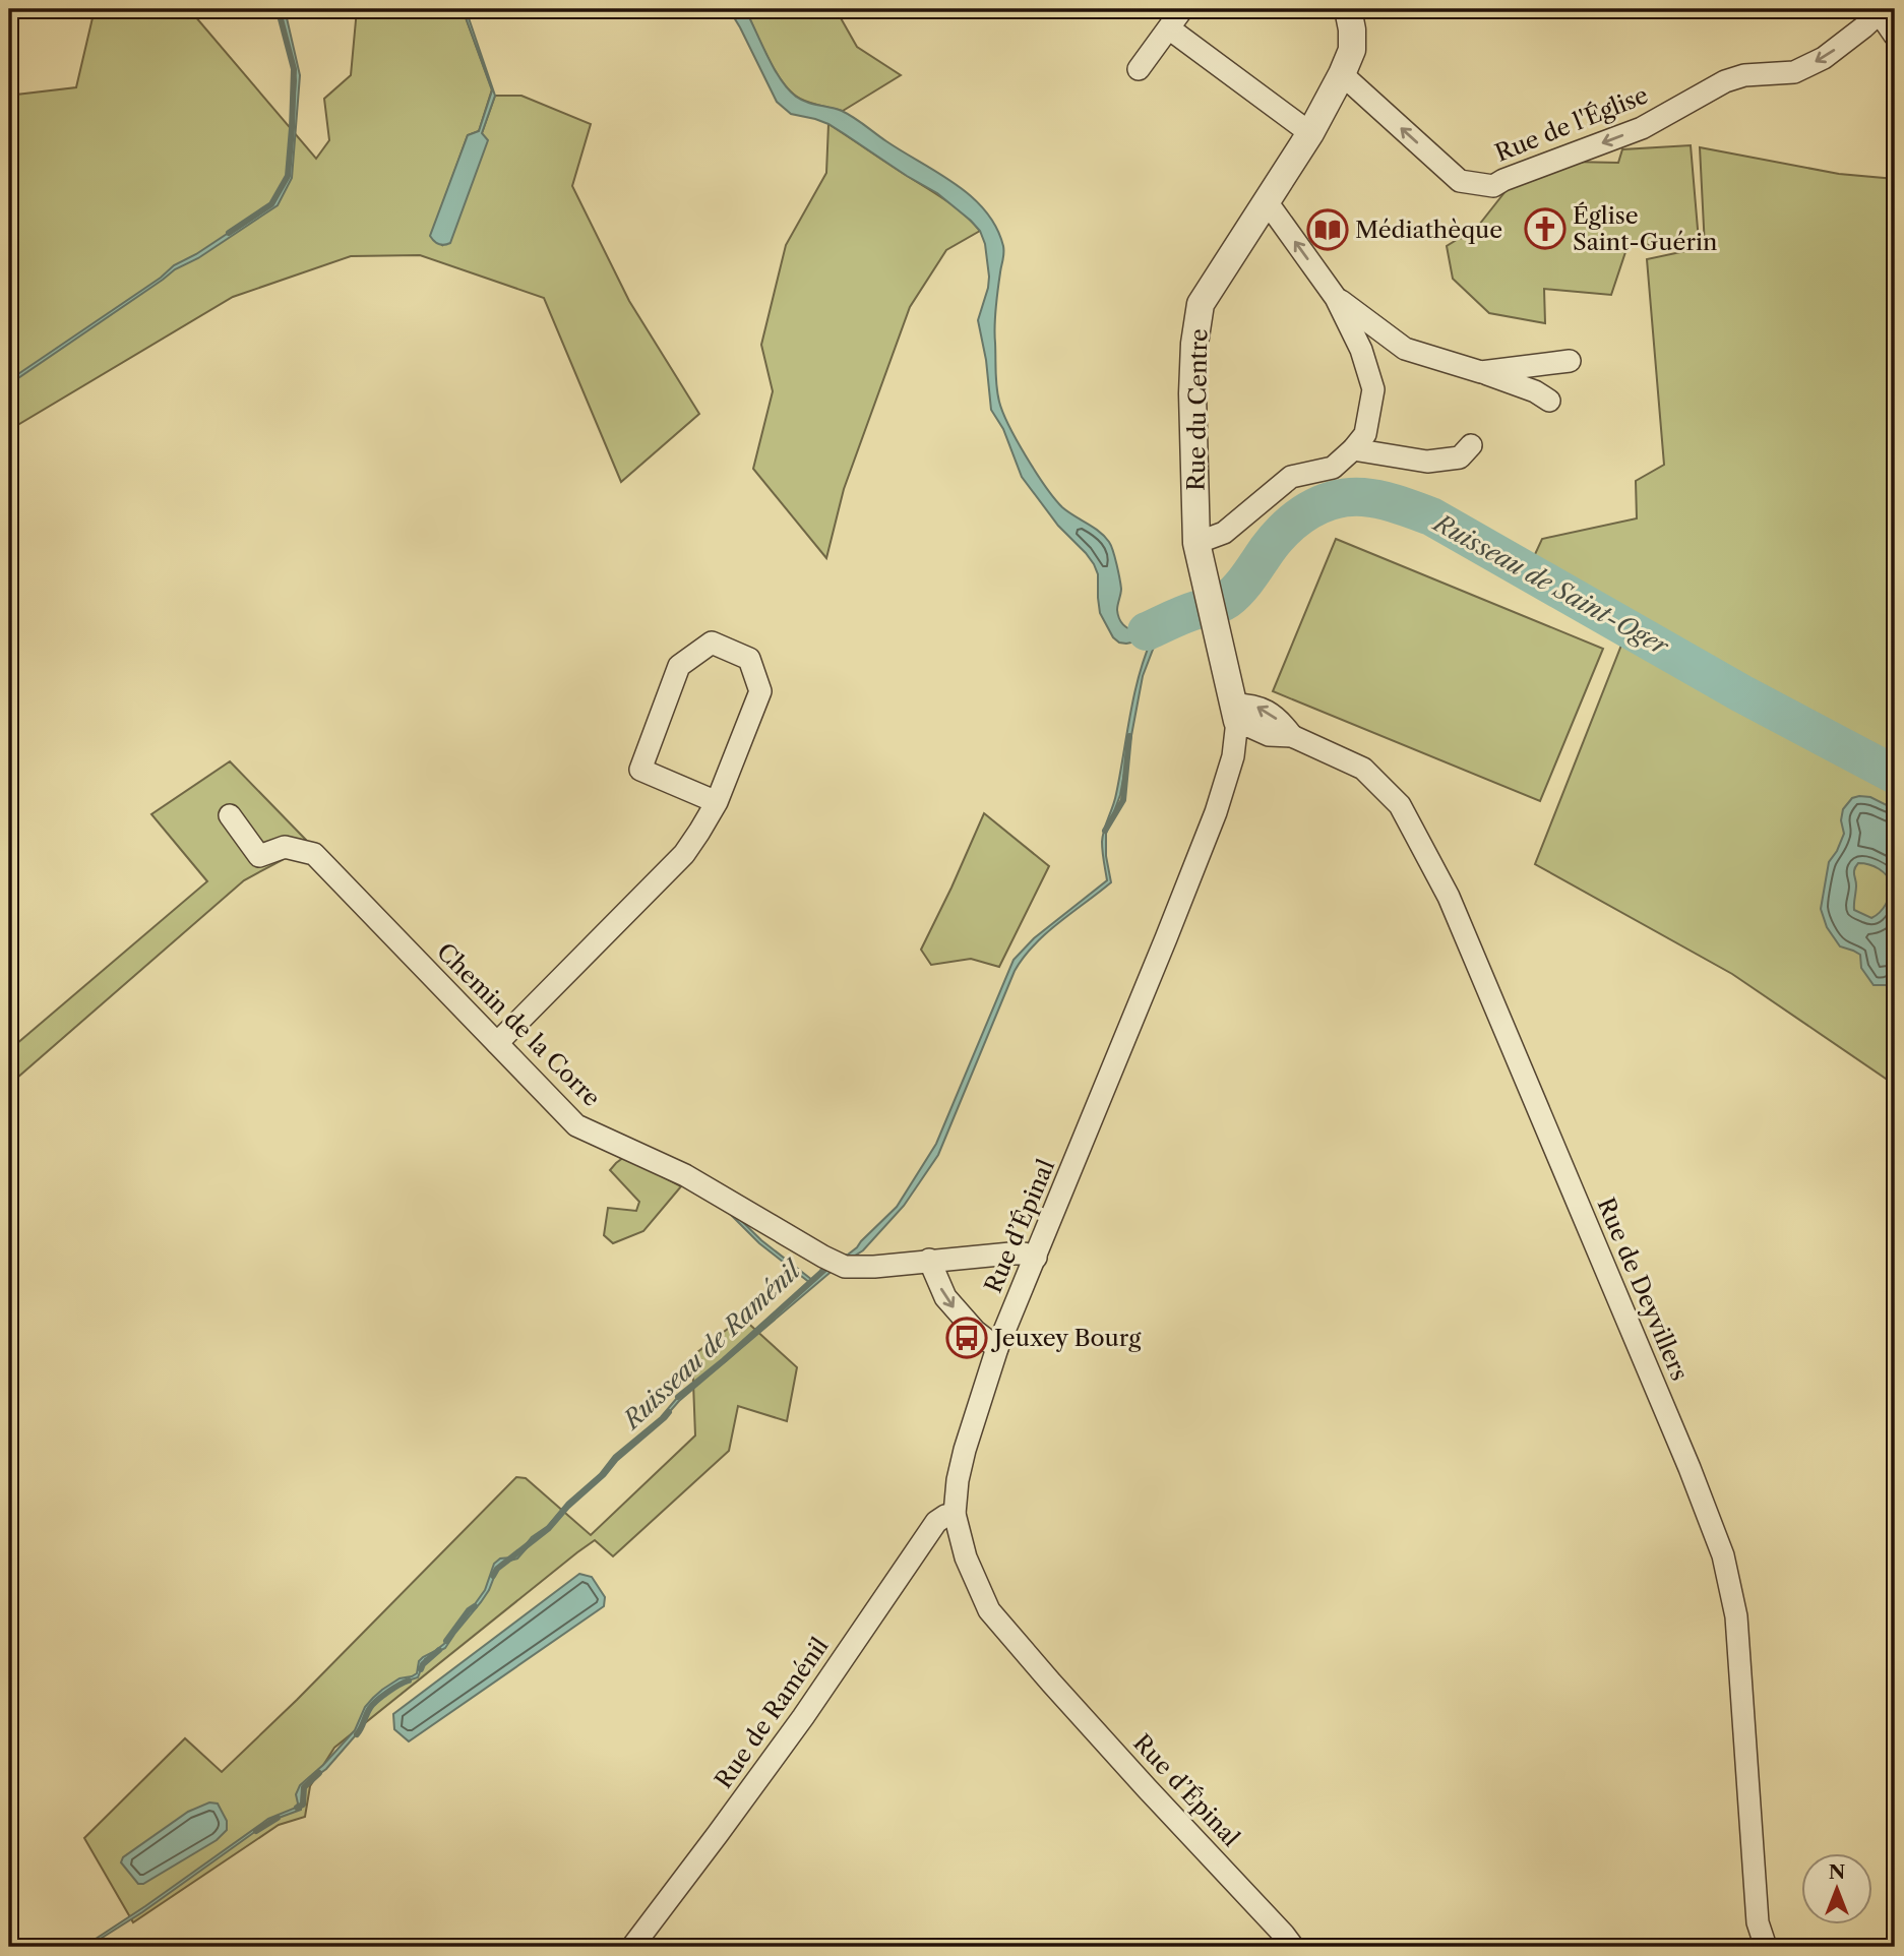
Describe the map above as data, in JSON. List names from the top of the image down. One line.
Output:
{"streets":{"street":["Rue de l'Église","Rue du Centre","Chemin de la Corre","Rue d’Épinal","Rue de Deyvillers","Rue de Raménil"]},"crossings":[["Rue de l'Église","Rue du Centre"],["Rue du Centre","Rue d’Épinal"],["Rue du Centre","Rue de Deyvillers"],["Chemin de la Corre","Rue d’Épinal"],["Rue d’Épinal","Rue de Deyvillers"],["Rue d’Épinal","Rue de Raménil"]],"one_way":["Rue de l'Église"],"water":["Ruisseau de Saint-Oger","Ruisseau de Raménil"],"places":{"church":["Église Saint-Guérin"],"library":["Médiathèque"],"bus stop":["Jeuxey Bourg"]},"north":"top"}
